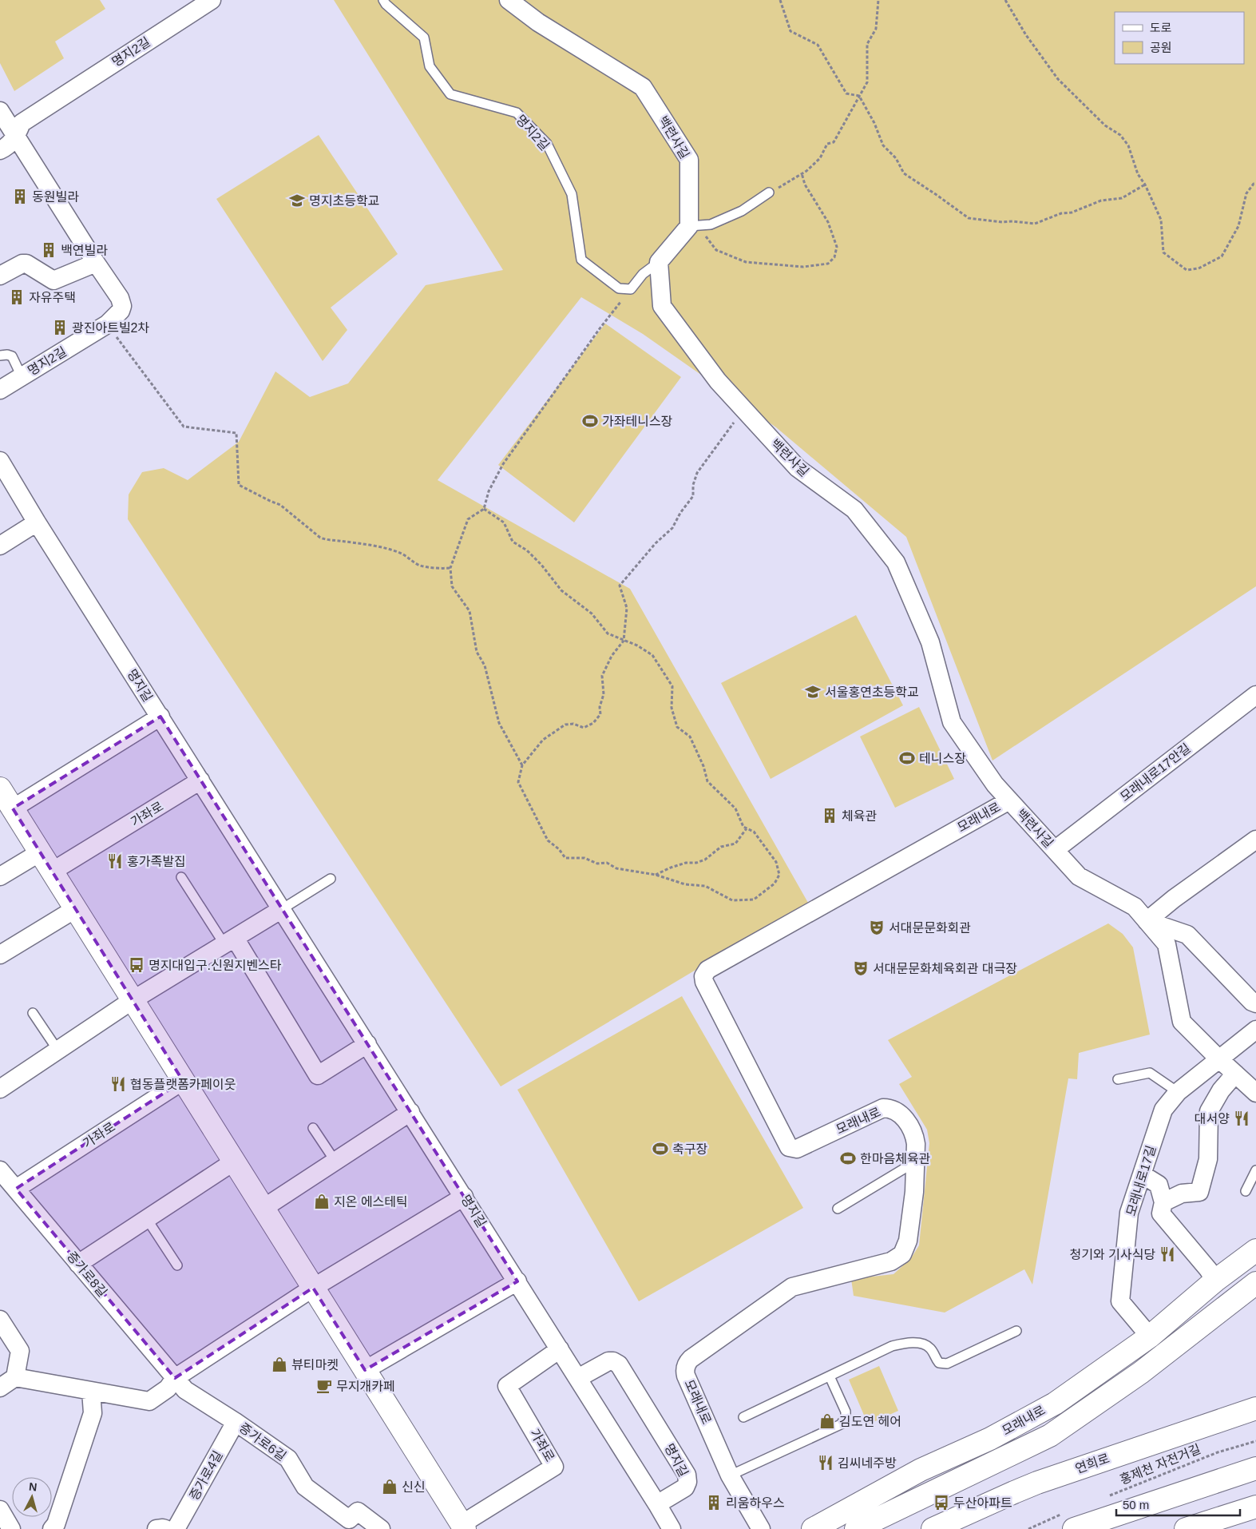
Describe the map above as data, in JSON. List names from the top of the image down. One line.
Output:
{"streets":{"main road":["가좌로","모래내로","연희로"],"street":["명지2길","백련사길","명지길","모래내로17안길","모래내로17길","증가로8길","증가로6길","증가로4길"],"path":["홍제천 자전거길"]},"crossings":[["백련사길","모래내로17안길"],["백련사길","모래내로"],["백련사길","모래내로17길"],["명지길","가좌로"],["가좌로","증가로8길"],["모래내로","모래내로17길"],["증가로8길","증가로6길"],["증가로6길","증가로4길"]],"places":{"building":["동원빌라","백연빌라","자유주택","광진아트빌2차","체육관","리움하우스"],"school or university":["명지초등학교","서울홍연초등학교"],"sports":["가좌테니스장","테니스장","축구장","한마음체육관"],"restaurant":["홍가족발집","협동플랫폼카페이웃","대서양","청기와 기사식당","김씨네주방"],"theatre":["서대문문화회관","서대문문화체육회관 대극장"],"bus stop":["명지대입구.신원지벤스타","두산아파트"],"shop":["지온 에스테틱","뷰티마켓","김도연 헤어","신신"],"cafe":["무지개카페"]},"legend":["도로","공원"],"scale_bar":"50 m","north":"top"}
